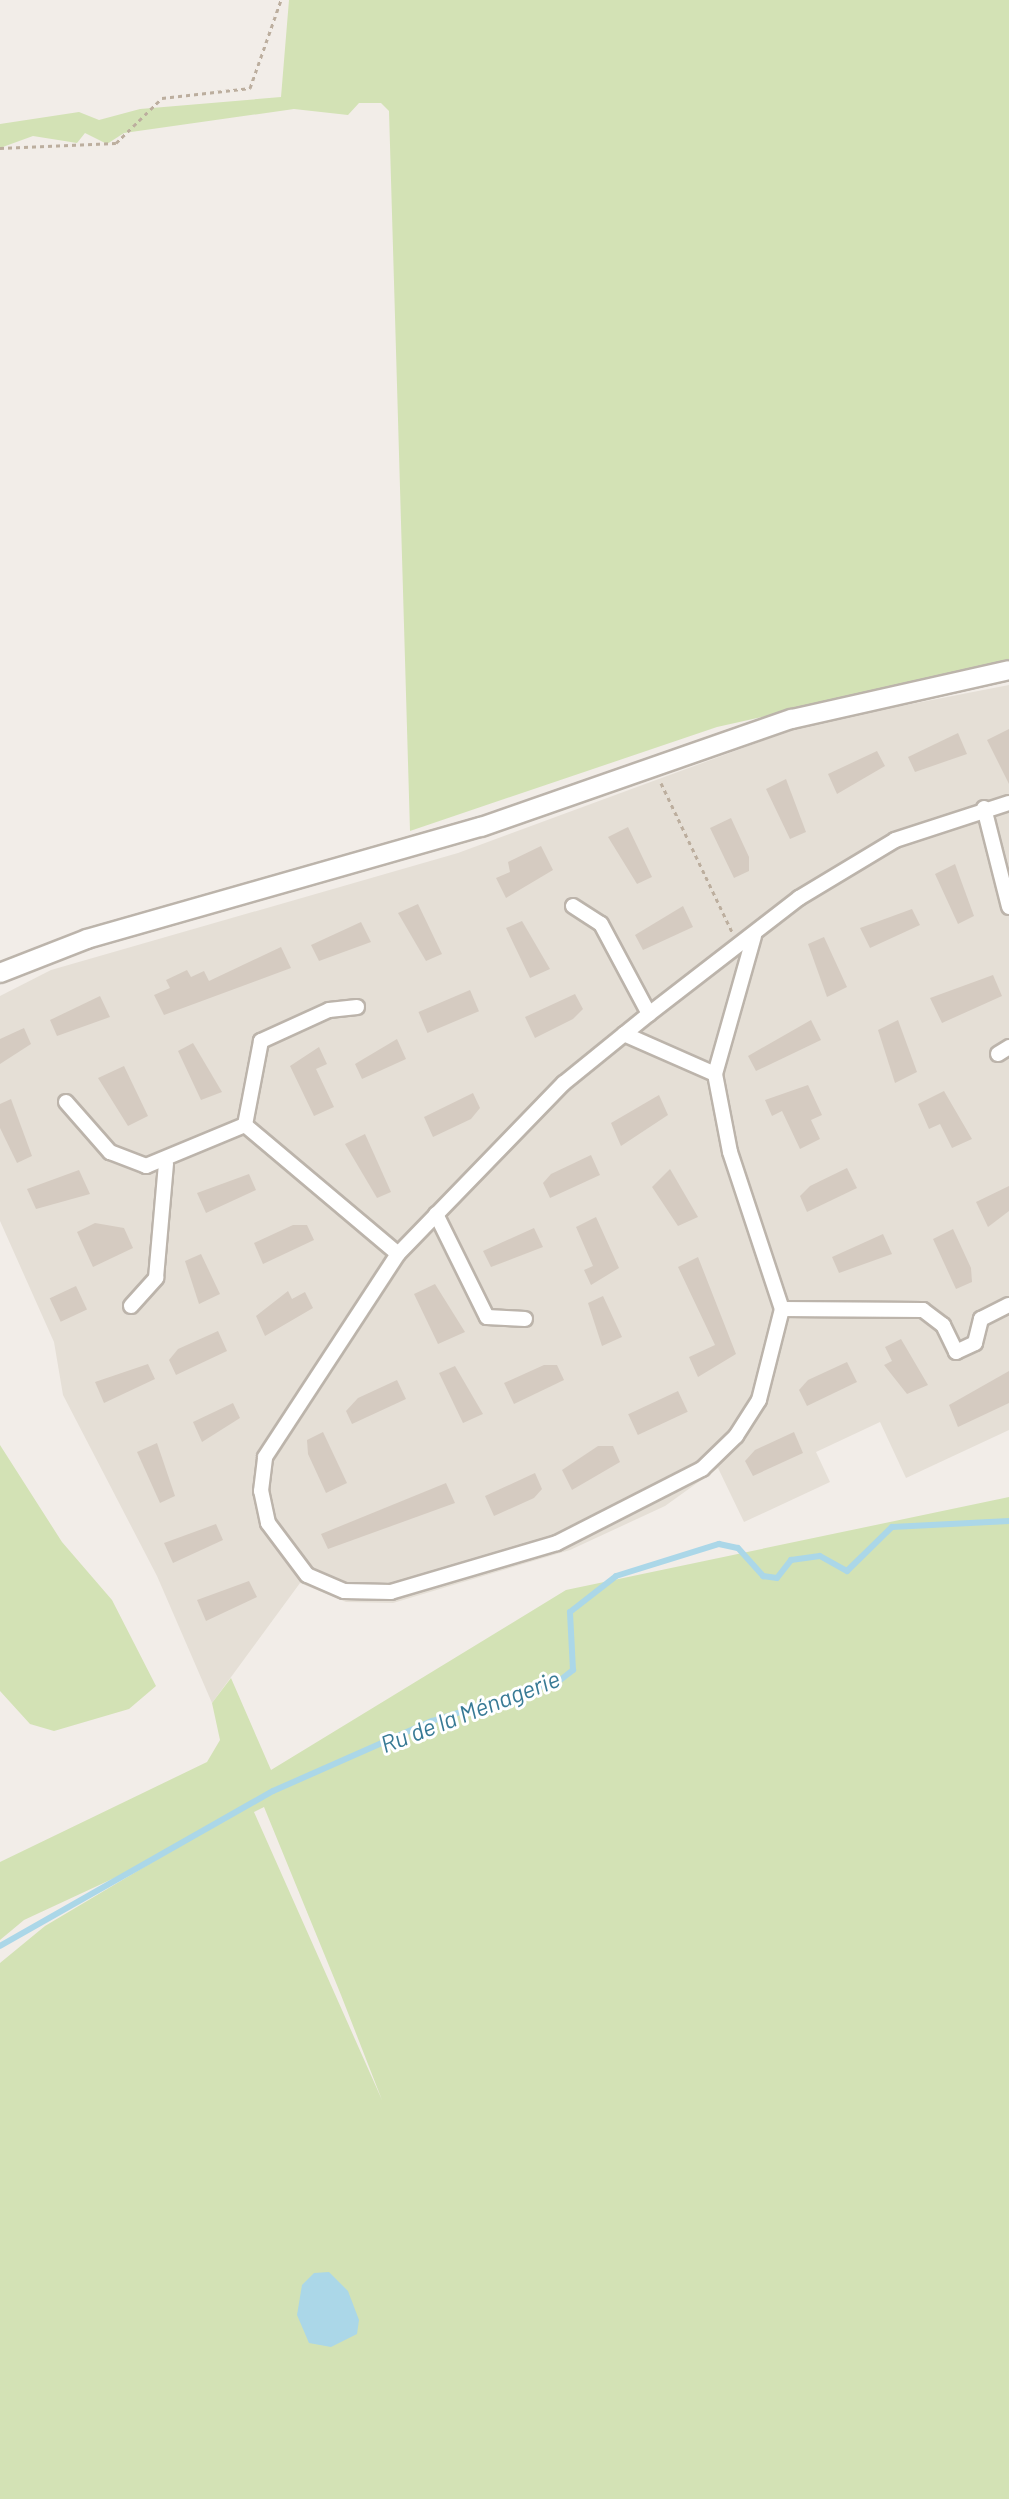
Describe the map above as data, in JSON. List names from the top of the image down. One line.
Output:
{"water":["Ru de la Ménagerie"]}
